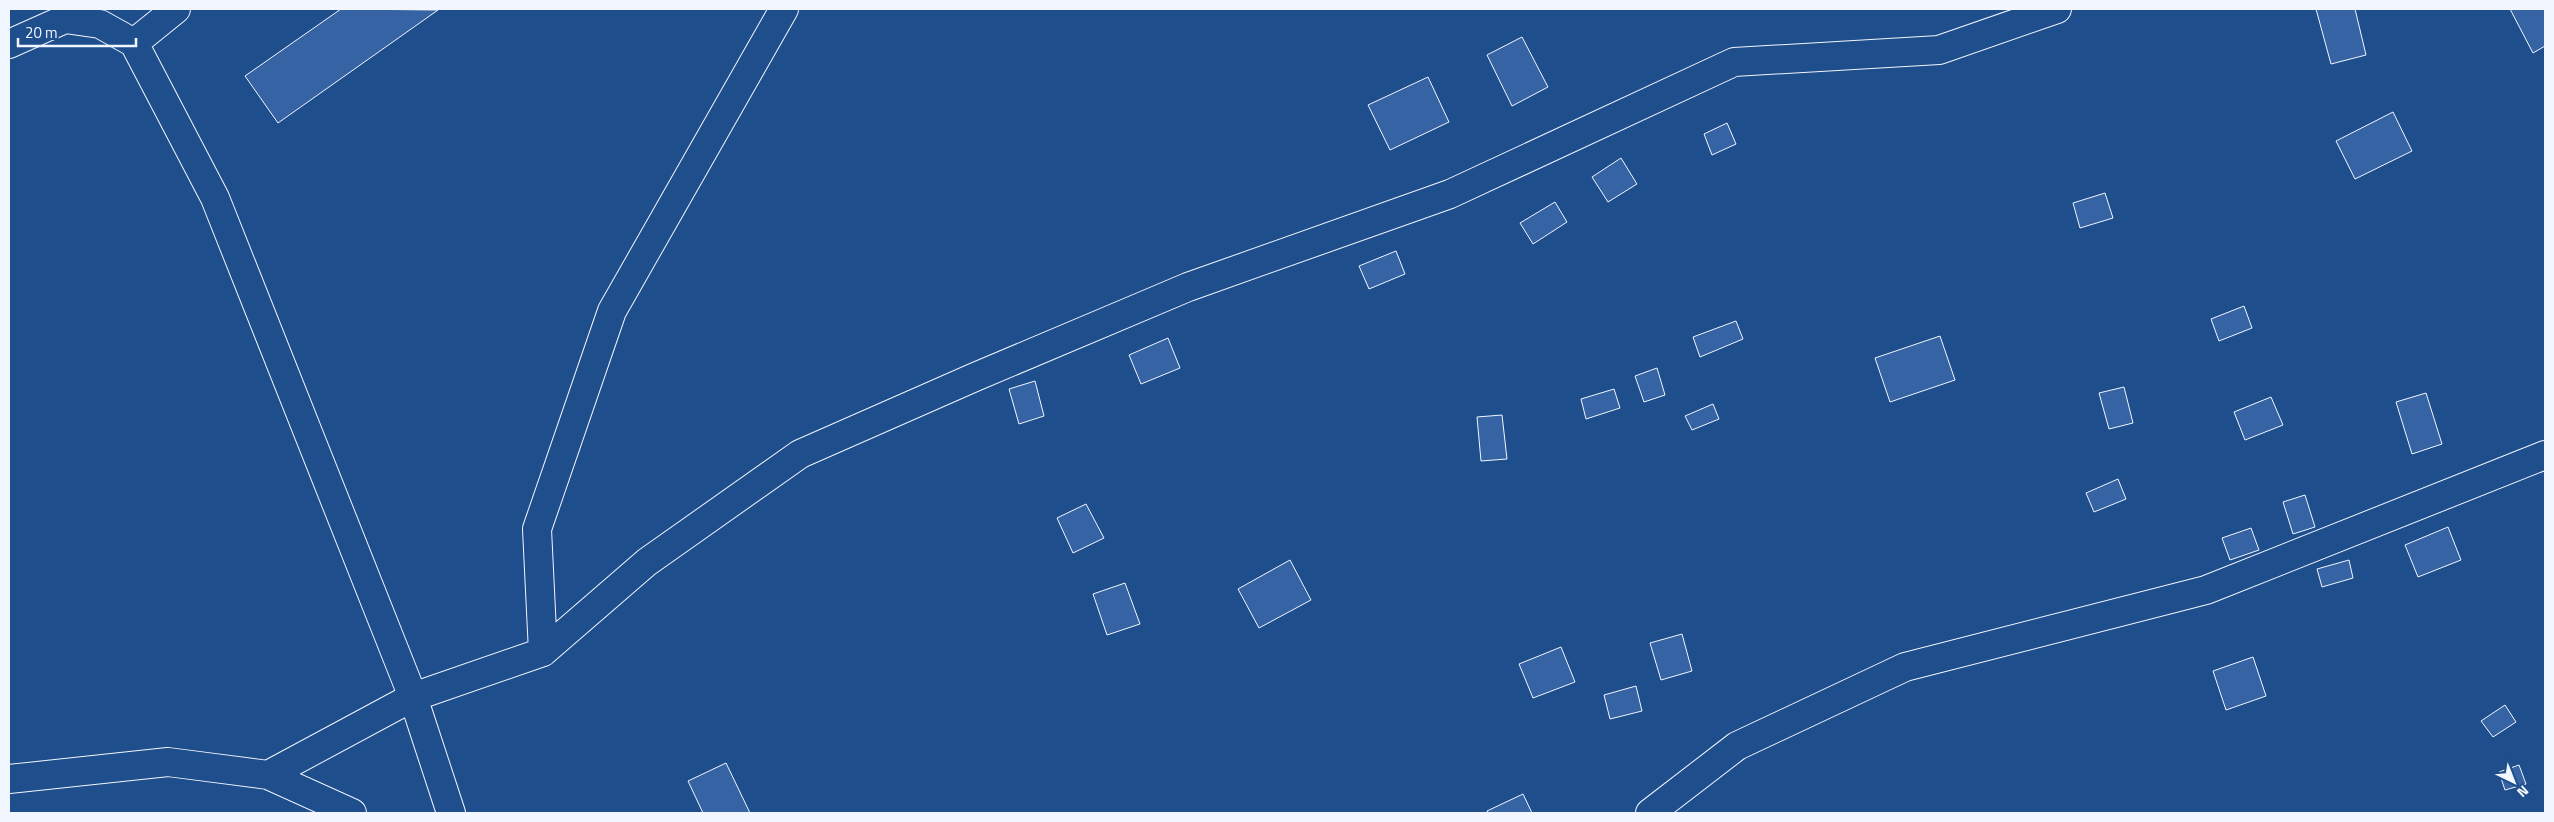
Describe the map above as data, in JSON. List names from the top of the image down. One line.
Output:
{"scale_bar":"20 m","north":"bottom right"}
